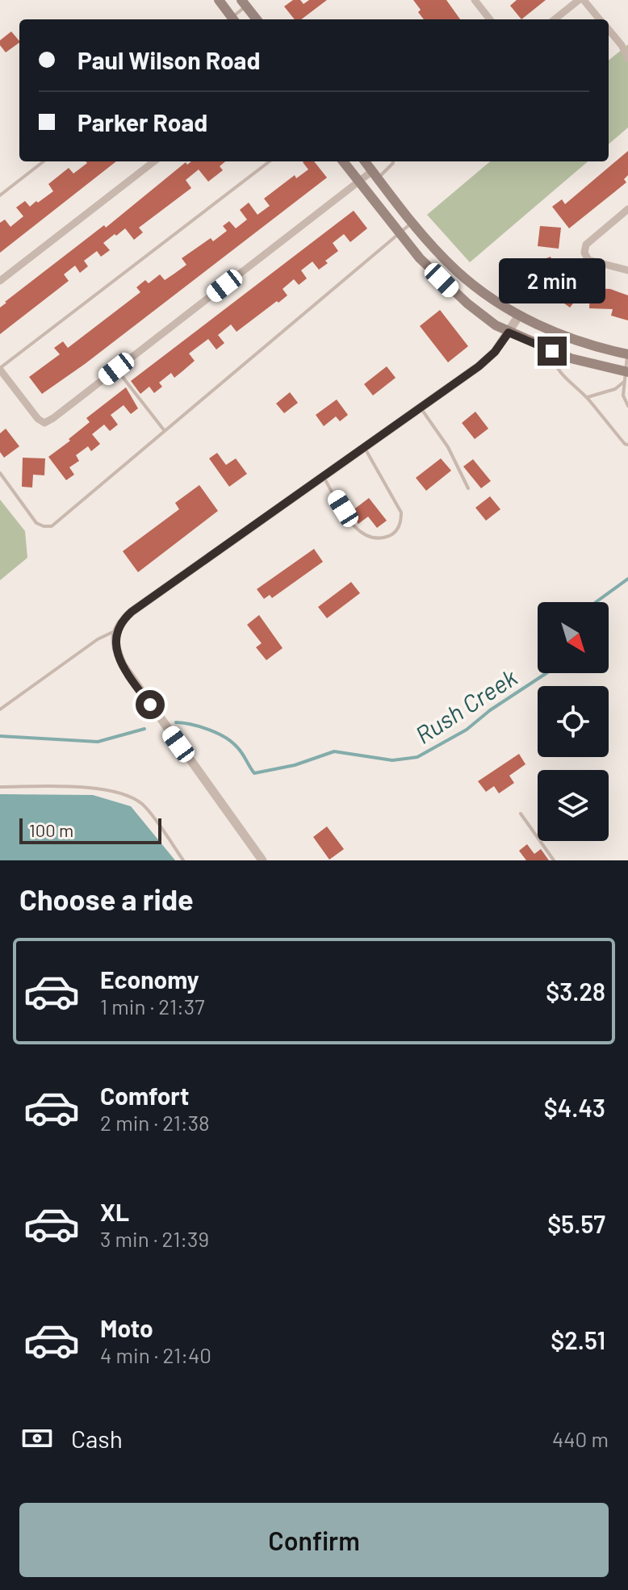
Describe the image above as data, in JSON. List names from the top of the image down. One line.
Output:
{"water":["Rush Creek"],"scale_bar":"100 m","north":"bottom right","page":{"banner":["Paul Wilson Road","Parker Road"],"bubble":"2 min","scale":"100 m","heading":"Choose a ride","list":[{"name":"Economy","note":"1 min · 21:37","value":"$3.28"},{"name":"Comfort","note":"2 min · 21:38","value":"$4.43"},{"name":"XL","note":"3 min · 21:39","value":"$5.57"},{"name":"Moto","note":"4 min · 21:40","value":"$2.51"}],"pay":["Cash","440 m"],"buttons":"Confirm"}}
